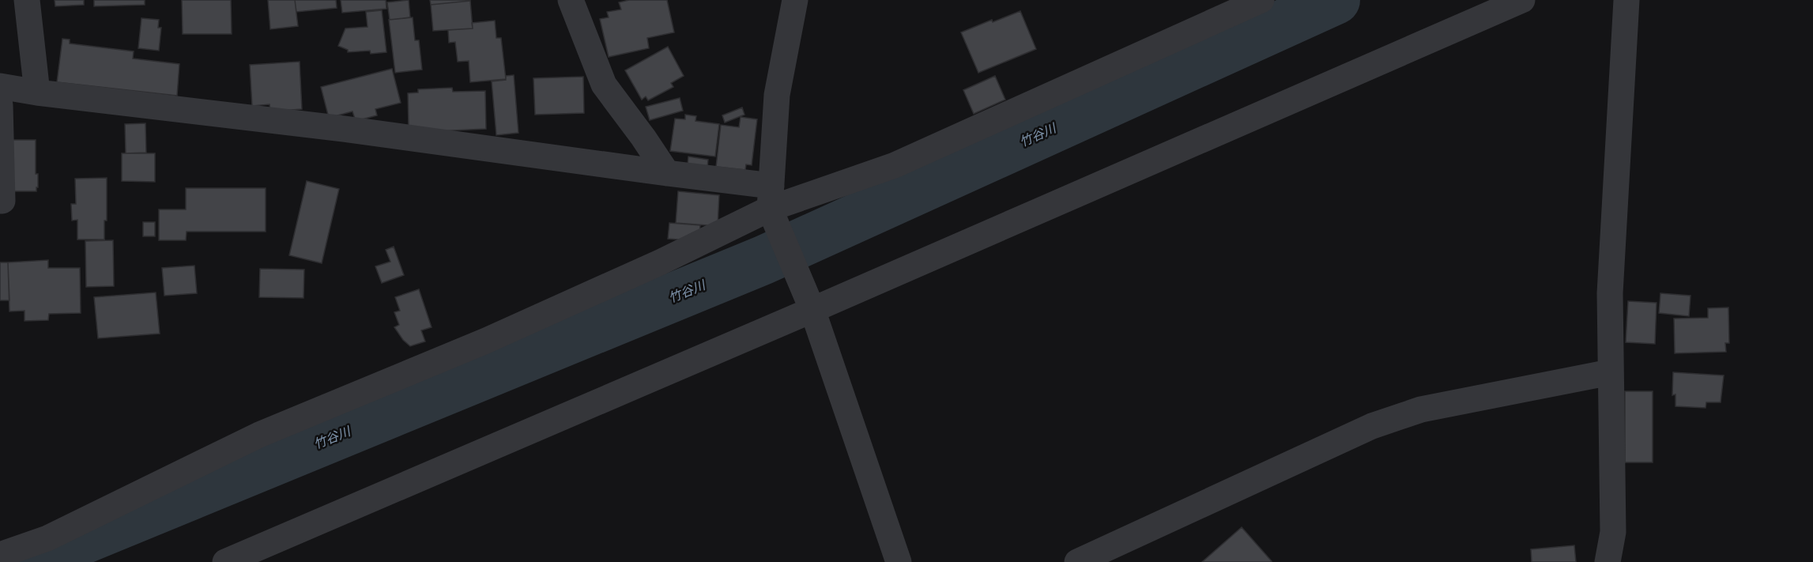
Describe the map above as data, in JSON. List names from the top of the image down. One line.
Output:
{"water":["竹谷川"]}
